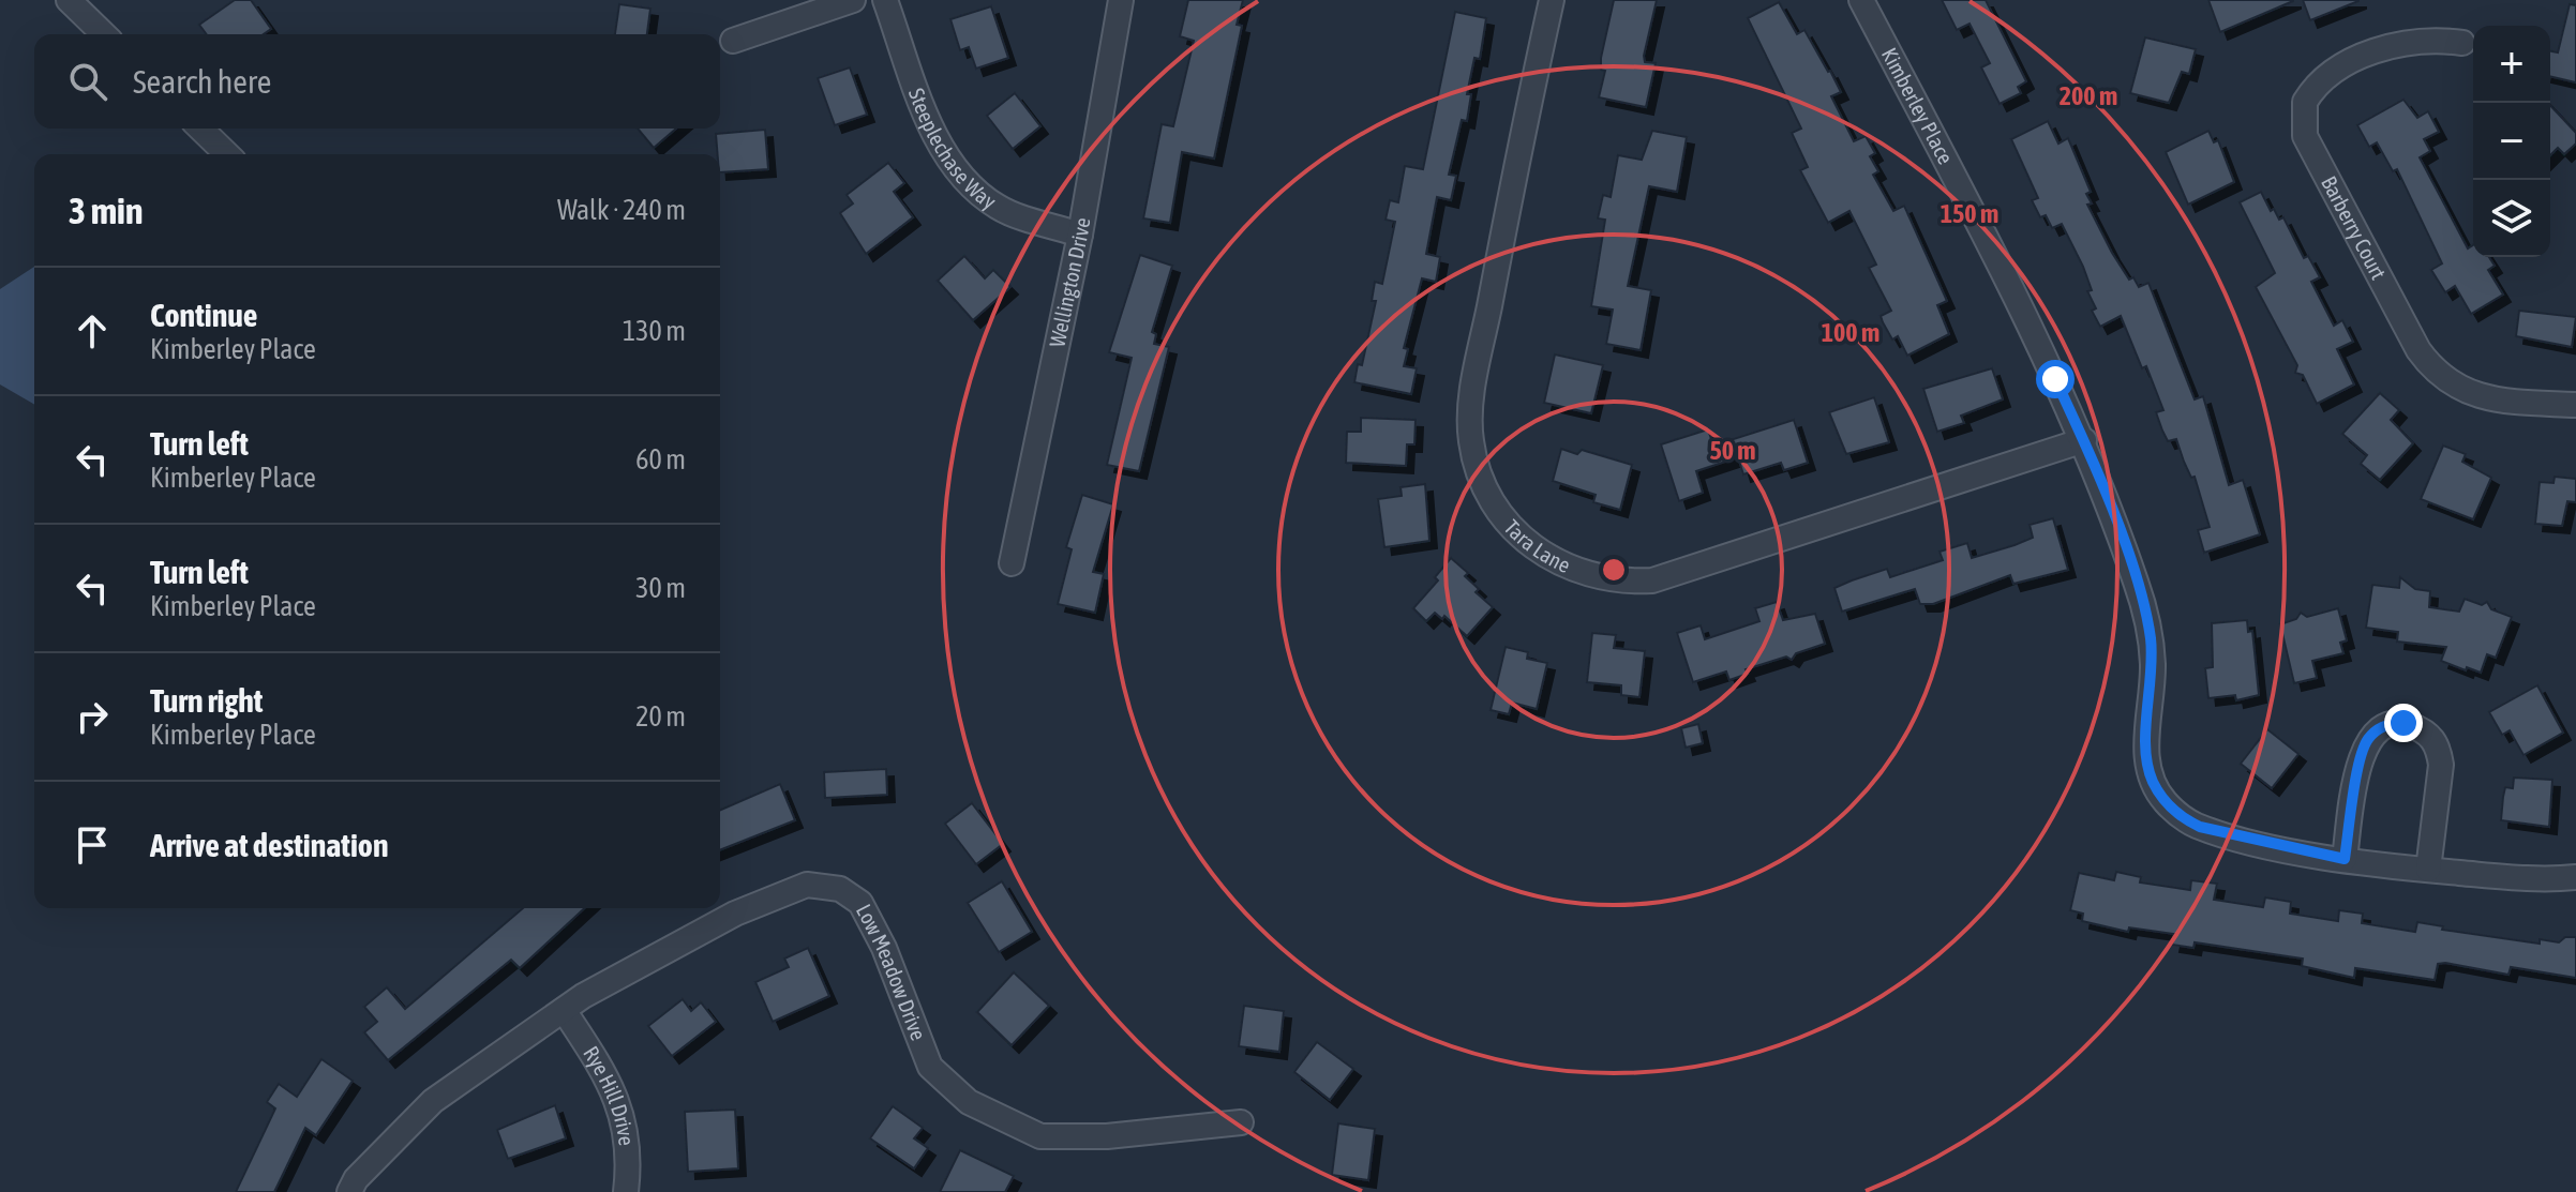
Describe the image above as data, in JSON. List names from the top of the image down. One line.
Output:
{"streets":{"street":["Kimberley Place","Steeplechase Way","Barberry Court","Wellington Drive","Tara Lane","Low Meadow Drive","Rye Hill Drive"]},"crossings":[["Kimberley Place","Tara Lane"],["Steeplechase Way","Wellington Drive"],["Low Meadow Drive","Rye Hill Drive"]],"page":{"map_buttons":["+","−"],"search":"Search here","heading":["3 min","Walk · 240 m"],"list":[["Continue","Kimberley Place","130 m"],["Turn left","Kimberley Place","60 m"],["Turn left","Kimberley Place","30 m"],["Turn right","Kimberley Place","20 m"],"Arrive at destination"]},"rings":["200 m","150 m","100 m","50 m"]}
